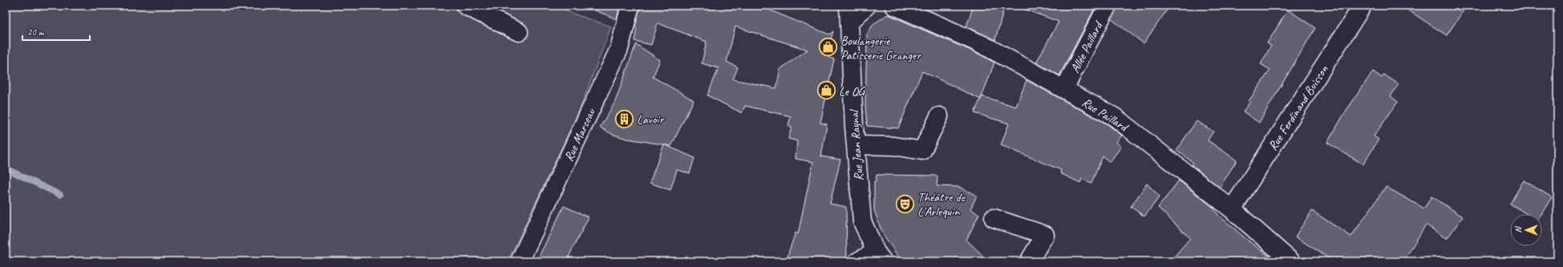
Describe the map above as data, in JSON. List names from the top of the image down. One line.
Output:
{"streets":{"street":["Allée Paillard","Rue Ferdinand Buisson","Rue Paillard","Rue Marceau","Rue Jean Raynal"]},"crossings":[["Allée Paillard","Rue Paillard"],["Rue Ferdinand Buisson","Rue Paillard"]],"places":{"shop":["Boulangerie Patisserie Granger","Le QG"],"building":["Lavoir"],"theatre":["Théâtre de L'Arlequin"]},"scale_bar":"20 m","north":"left"}
